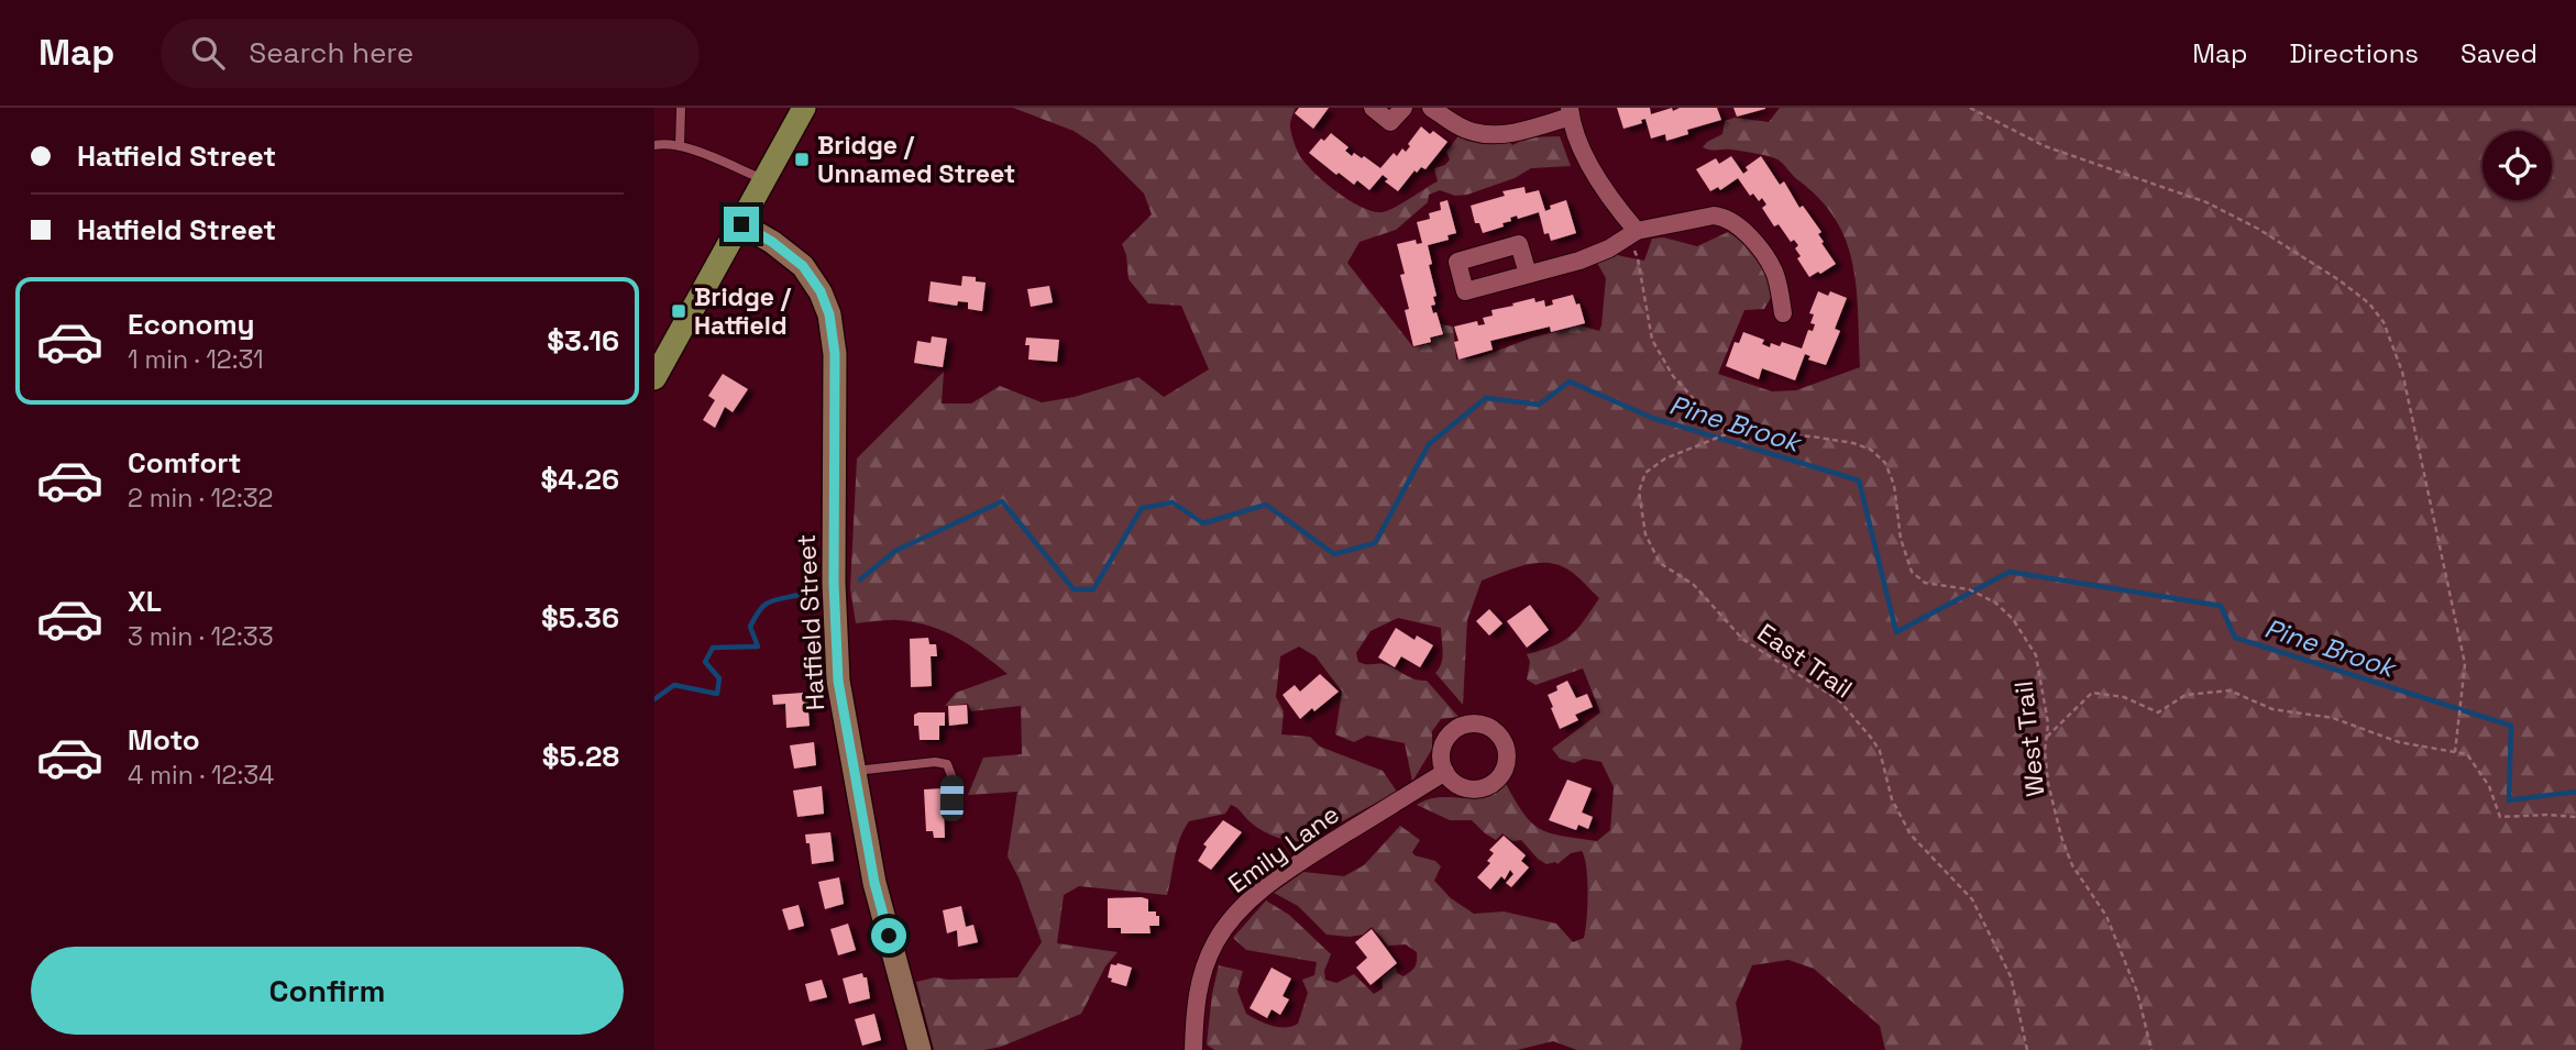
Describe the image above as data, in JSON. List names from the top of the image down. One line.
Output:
{"streets":{"street":["Hatfield Street","Emily Lane"],"path":["East Trail","West Trail"]},"crossings":[["East Trail","West Trail"]],"water":["Pine Brook"],"places":{"transit":["Bridge / Unnamed Street","Bridge / Hatfield"]},"page":{"header":"Map","search":"Search here","nav":["Map","Directions","Saved"],"banner":["Hatfield Street","Hatfield Street"],"list":[{"name":"Economy","note":"1 min · 12:31","value":"$3.16"},{"name":"Comfort","note":"2 min · 12:32","value":"$4.26"},{"name":"XL","note":"3 min · 12:33","value":"$5.36"},{"name":"Moto","note":"4 min · 12:34","value":"$5.28"}],"buttons":"Confirm"}}
